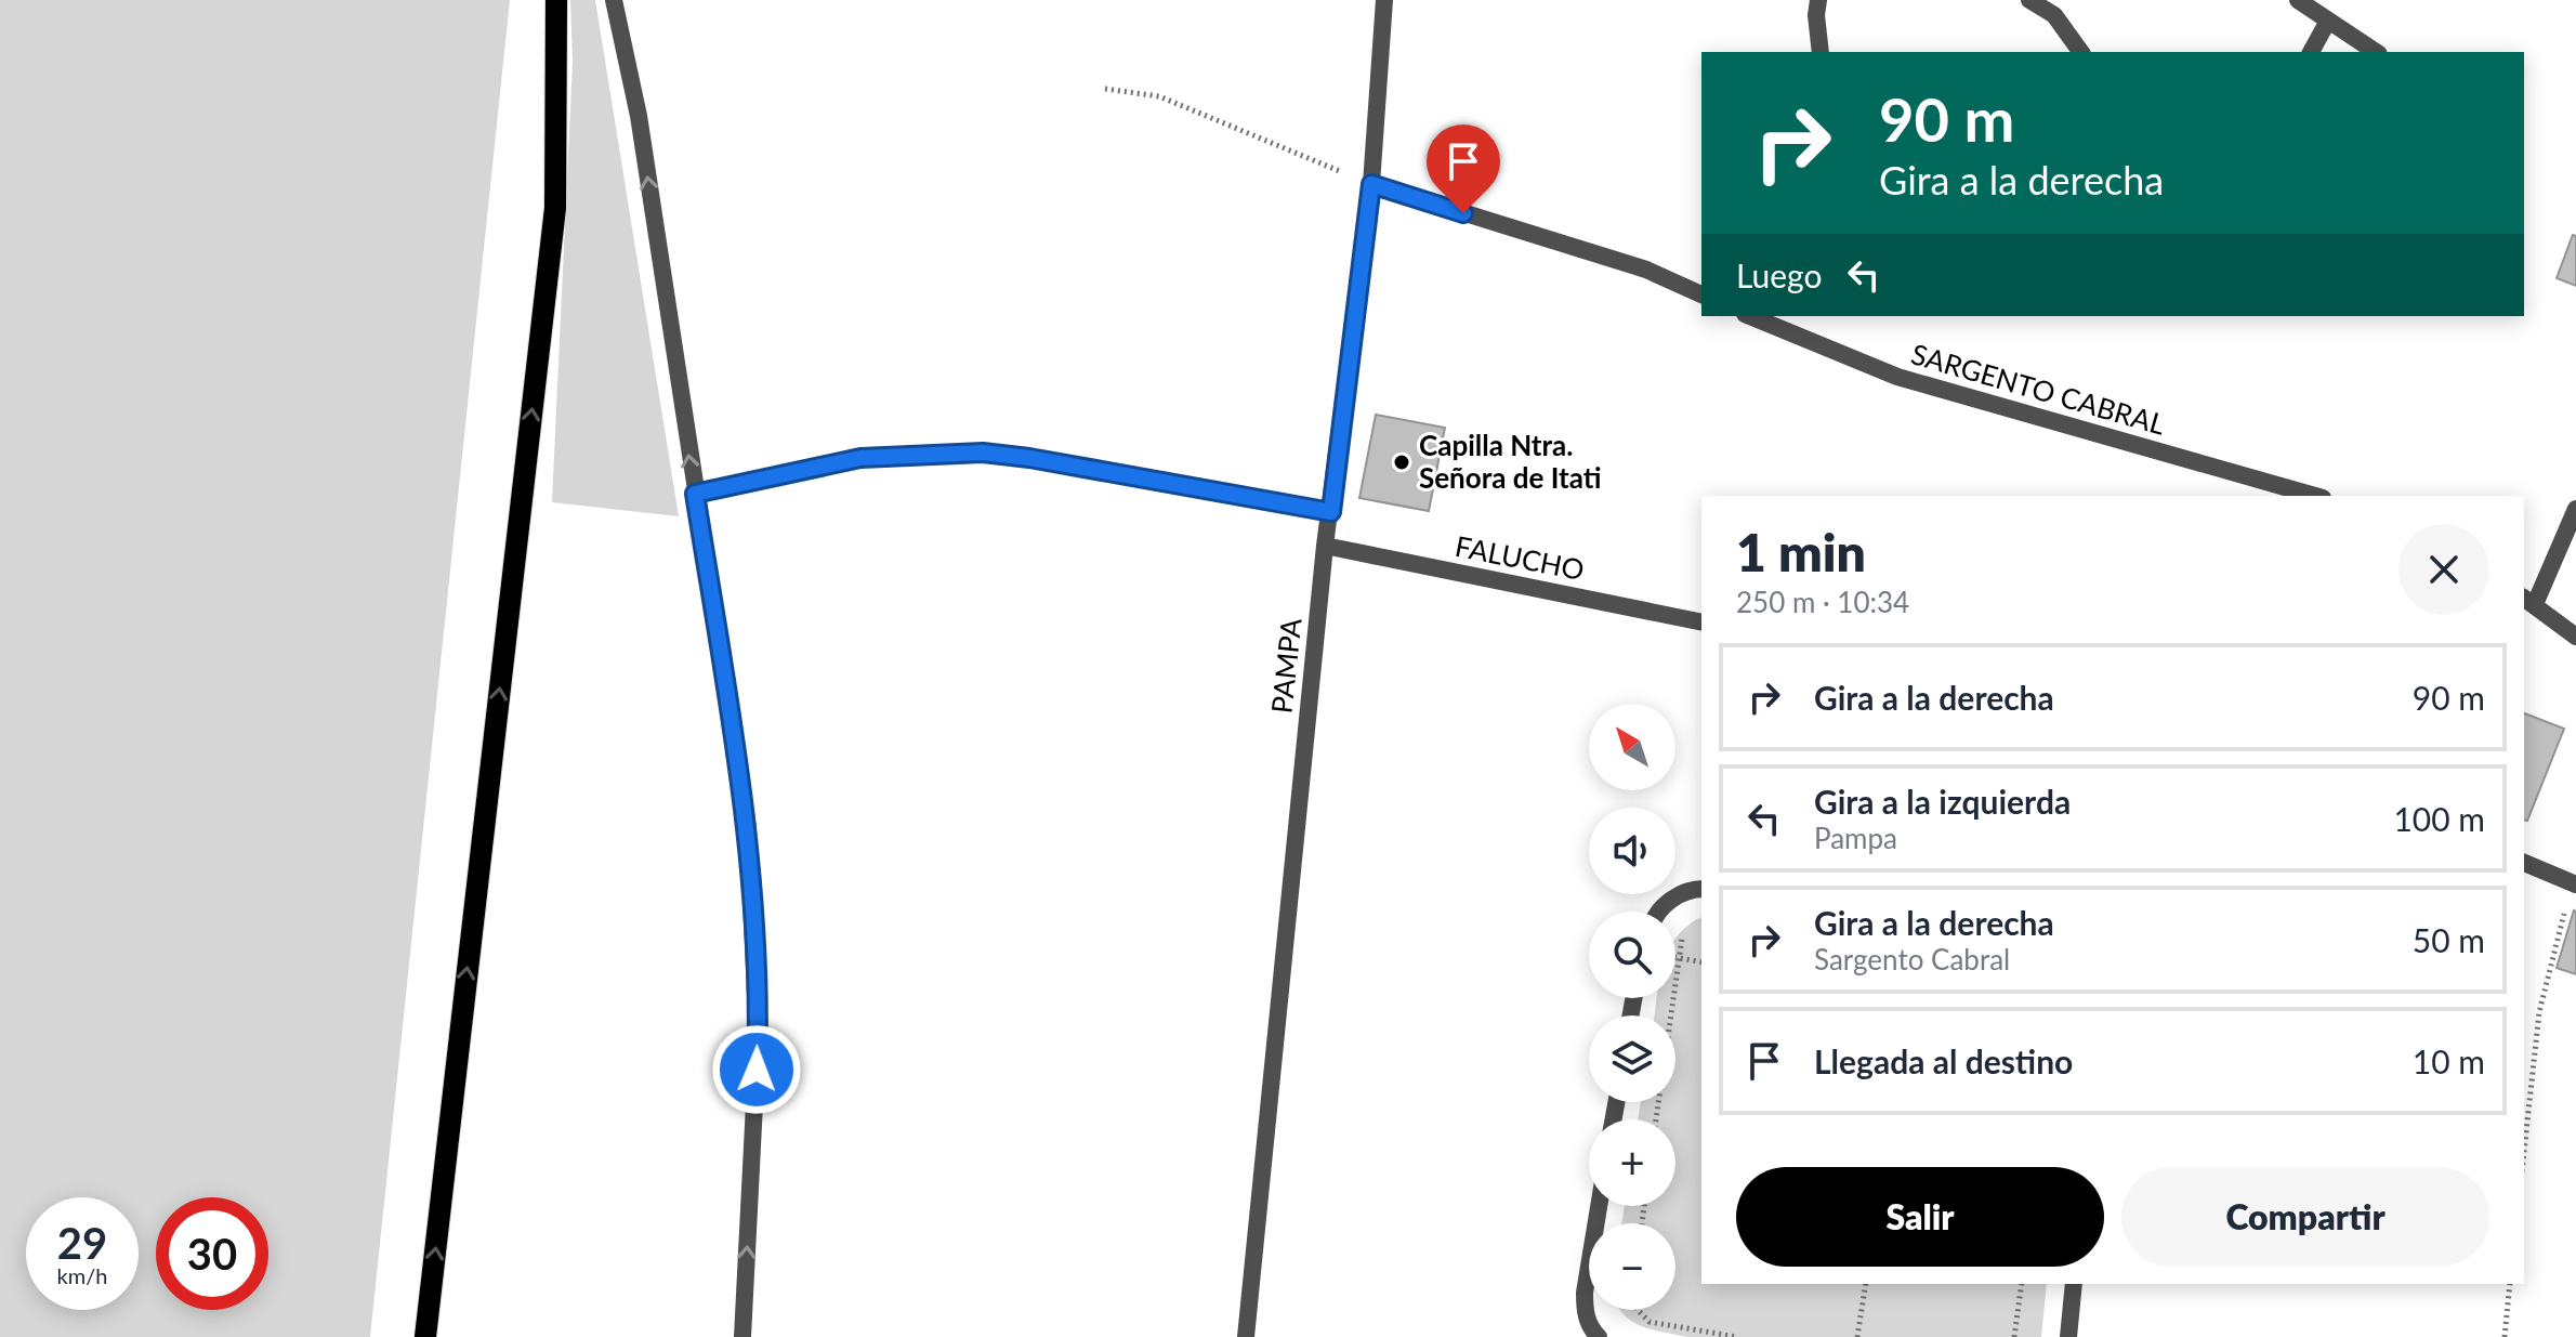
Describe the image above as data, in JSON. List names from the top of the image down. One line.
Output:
{"streets":{"street":["SARGENTO CABRAL","FALUCHO","PAMPA"]},"crossings":[["FALUCHO","PAMPA"]],"places":["Capilla Ntra. Señora de Itati"],"north":"top left","page":{"turn":["90 m","Gira a la derecha"],"then":"Luego","heading":["1 min","250 m · 10:34"],"list":[{"name":"Gira a la derecha","value":"90 m"},{"name":"Gira a la izquierda","note":"Pampa","value":"100 m"},{"name":"Gira a la derecha","note":"Sargento Cabral","value":"50 m"},{"name":"Llegada al destino","value":"10 m"}],"map_buttons":["+","−"],"buttons":["Salir","Compartir"],"speed":"29 km/h","limit":"30"}}
